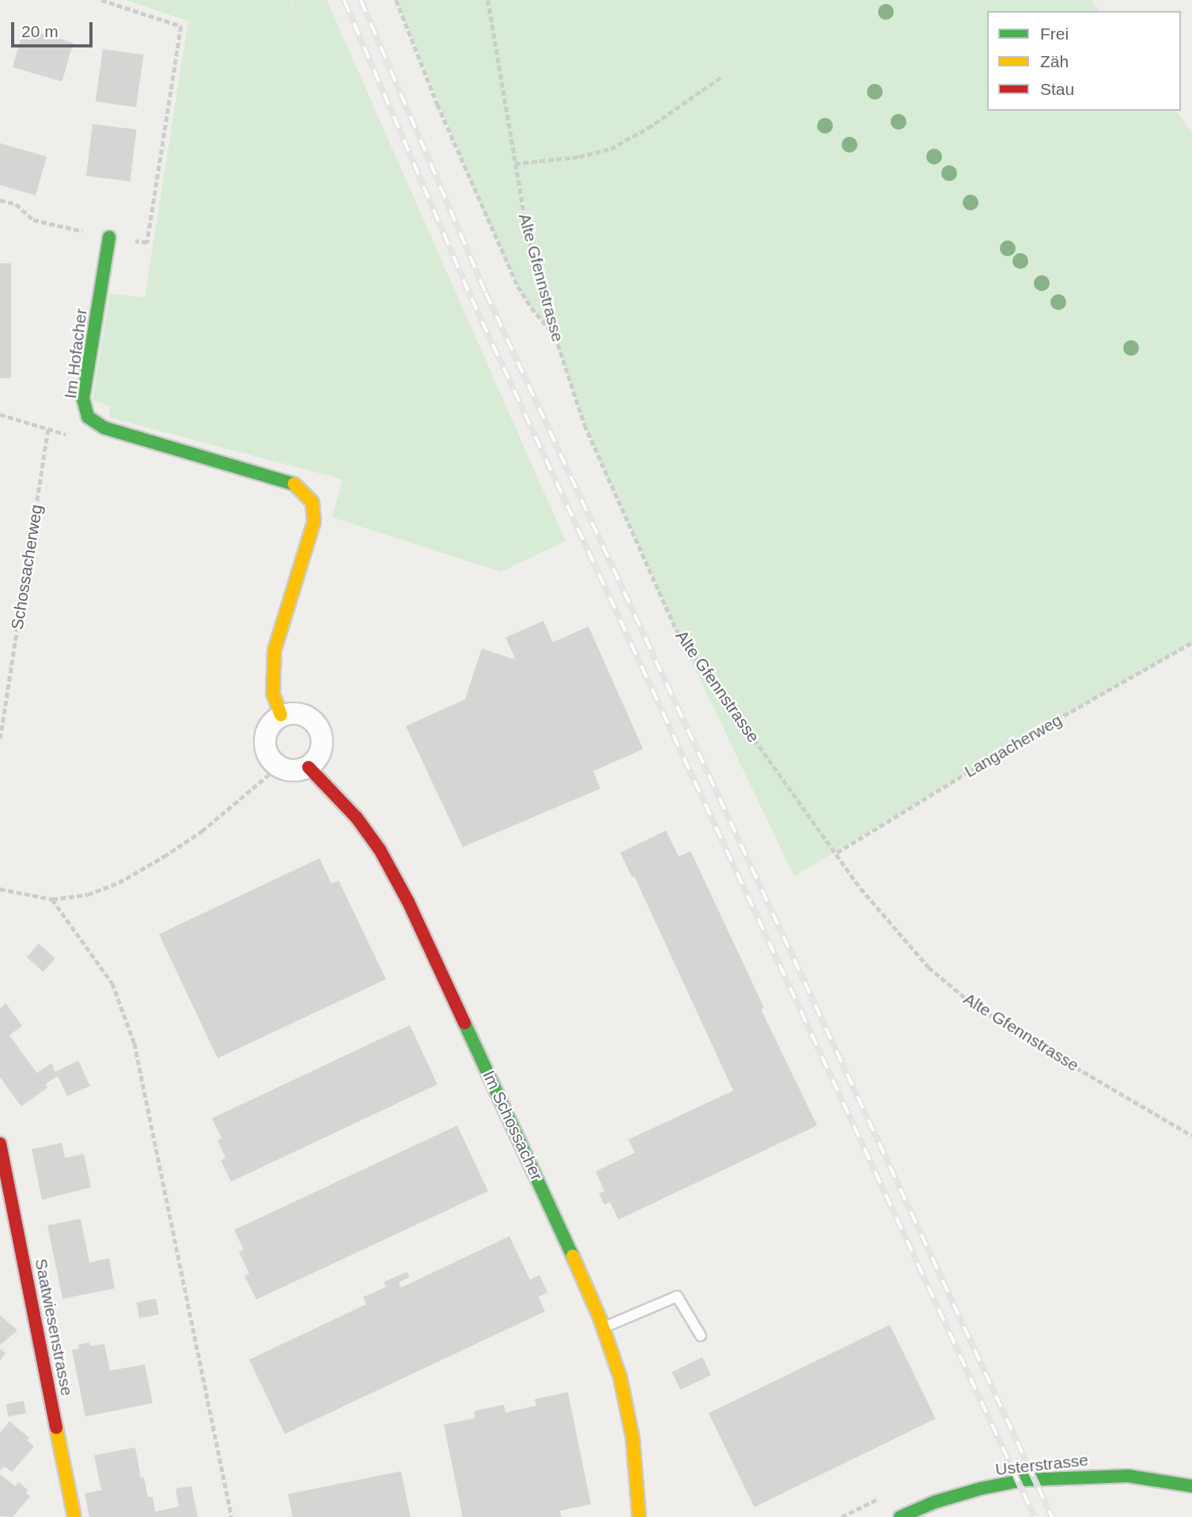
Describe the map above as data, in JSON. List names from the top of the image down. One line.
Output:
{"streets":{"street":["Im Hofacher","Im Schossacher","Saatwiesenstrasse","Usterstrasse"],"path":["Alte Gfennstrasse","Schossacherweg","Langacherweg"]},"crossings":[["Alte Gfennstrasse","Langacherweg"],["Im Hofacher","Im Schossacher"]],"legend":["Frei","Zäh","Stau"],"scale_bar":"20 m"}
